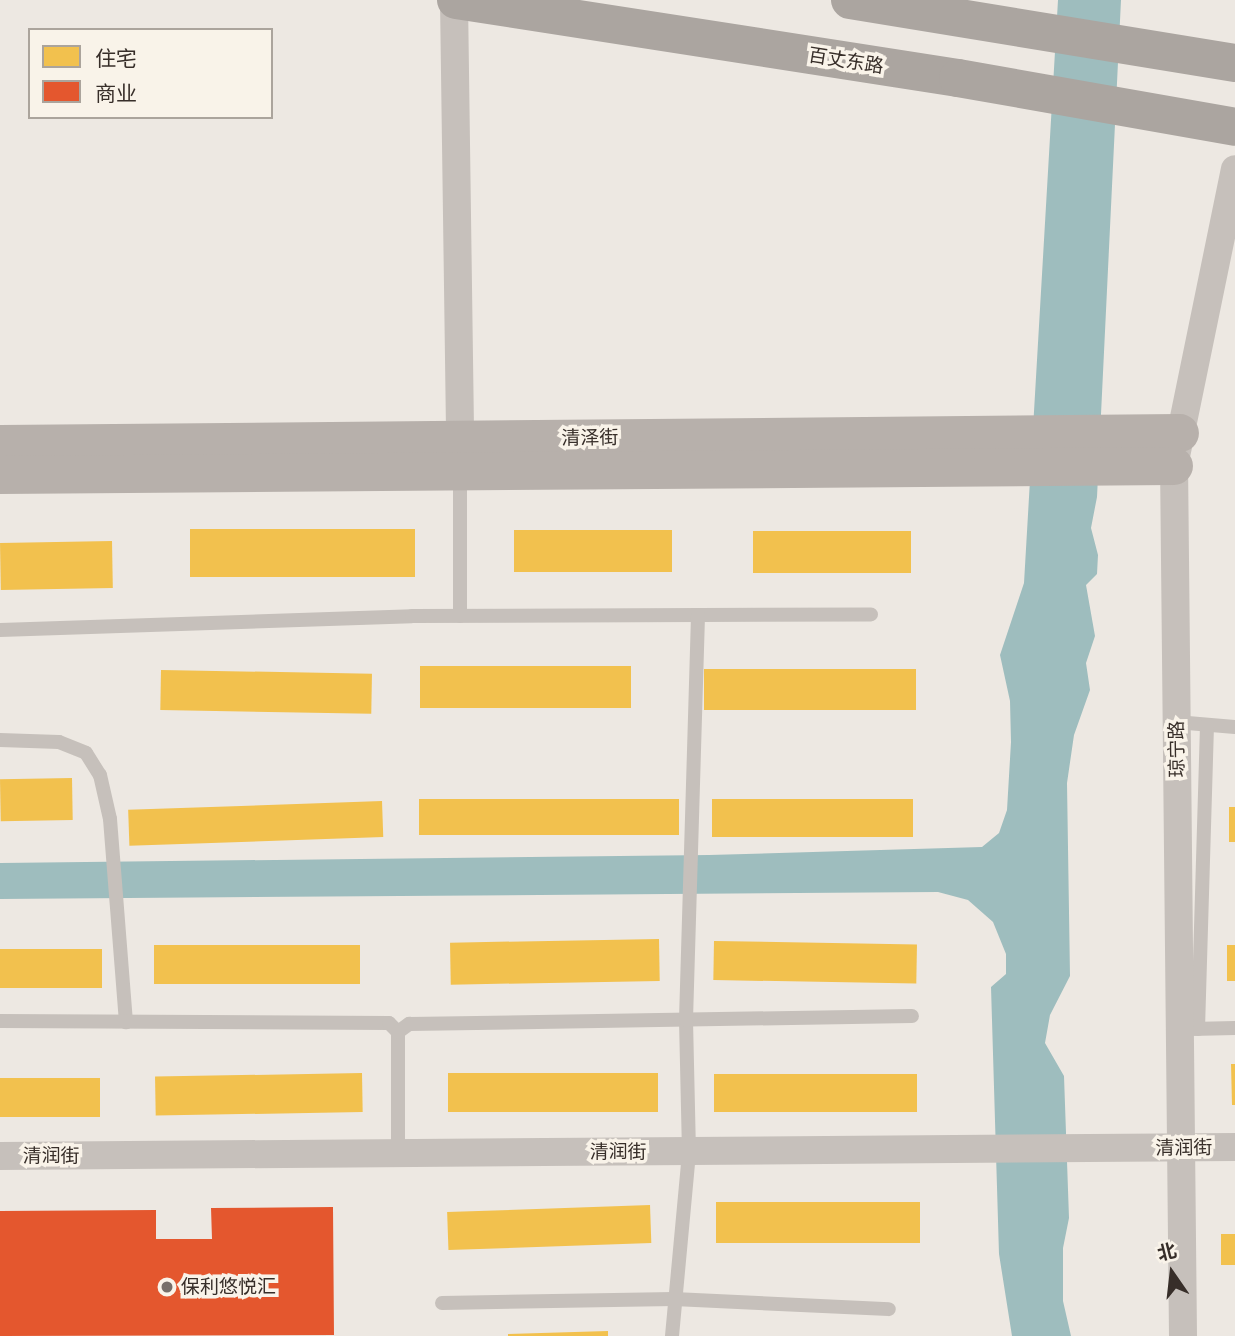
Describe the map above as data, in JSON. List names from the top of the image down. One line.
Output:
{"streets":{"main road":["百丈东路"],"street":["清泽街","琼宁路","清润街"]},"crossings":[["清泽街","琼宁路"],["琼宁路","清润街"]],"places":["保利悠悦汇"],"legend":["住宅","商业"],"north":"top"}
